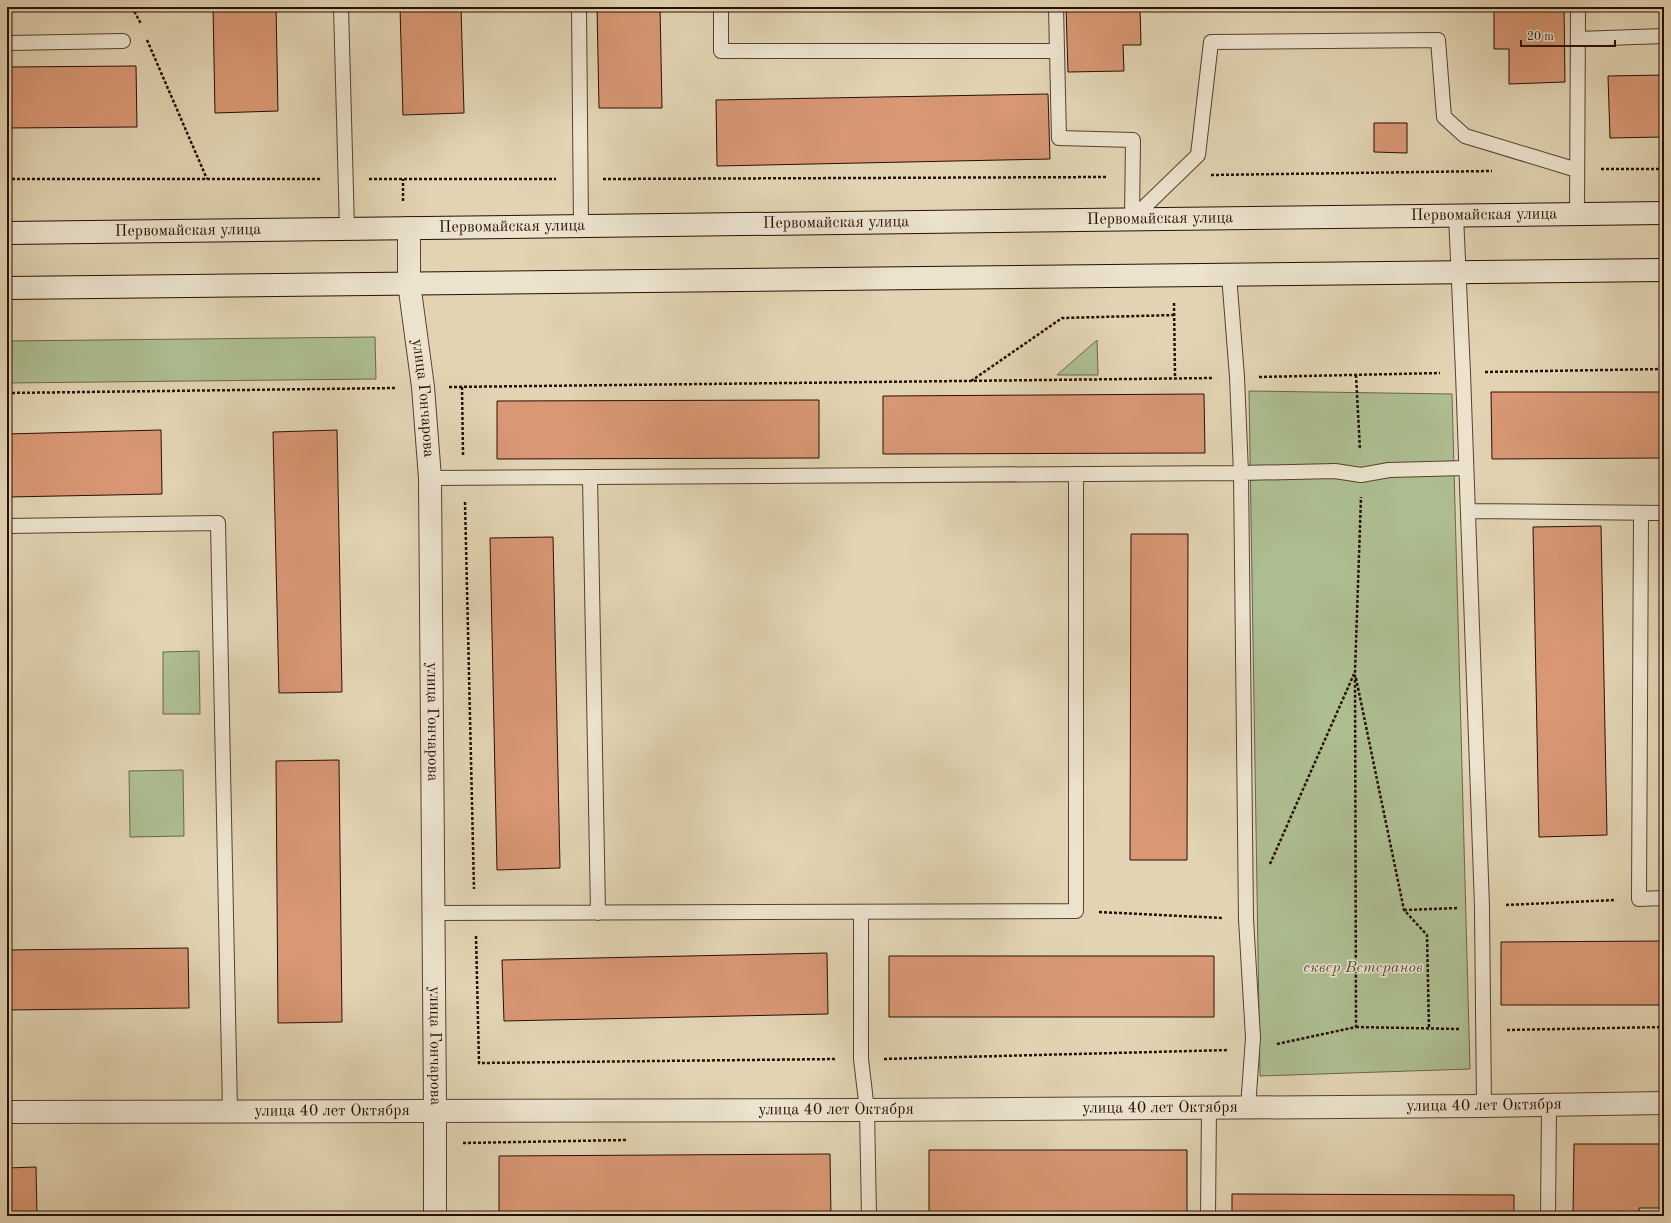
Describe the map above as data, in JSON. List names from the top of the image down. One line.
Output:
{"streets":{"main road":["Первомайская улица","улица Гончарова","улица 40 лет Октября"]},"crossings":[["Первомайская улица","улица Гончарова"],["улица Гончарова","улица 40 лет Октября"]],"parks":["сквер Ветеранов"],"scale_bar":"20 m"}
